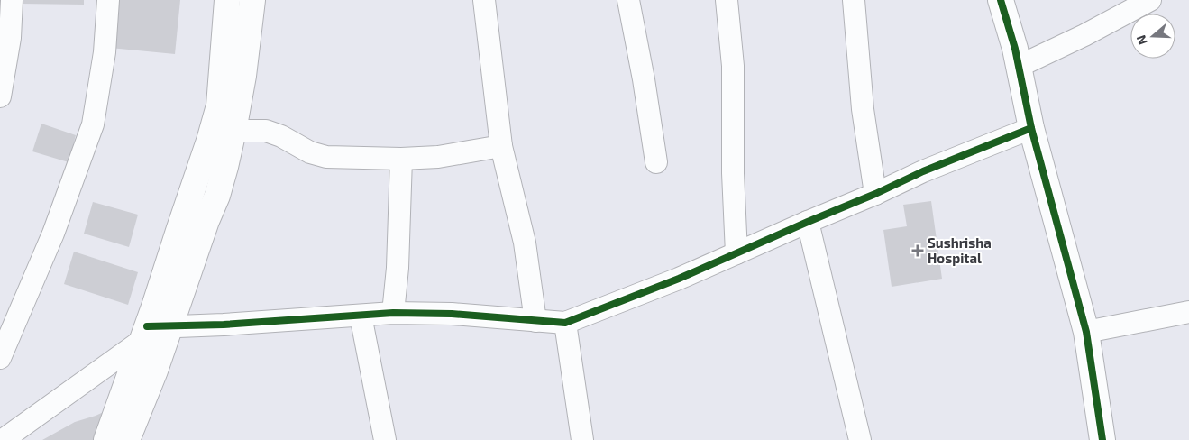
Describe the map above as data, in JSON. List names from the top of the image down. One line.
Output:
{"places":{"health":["Sushrisha Hospital"]},"north":"left"}
